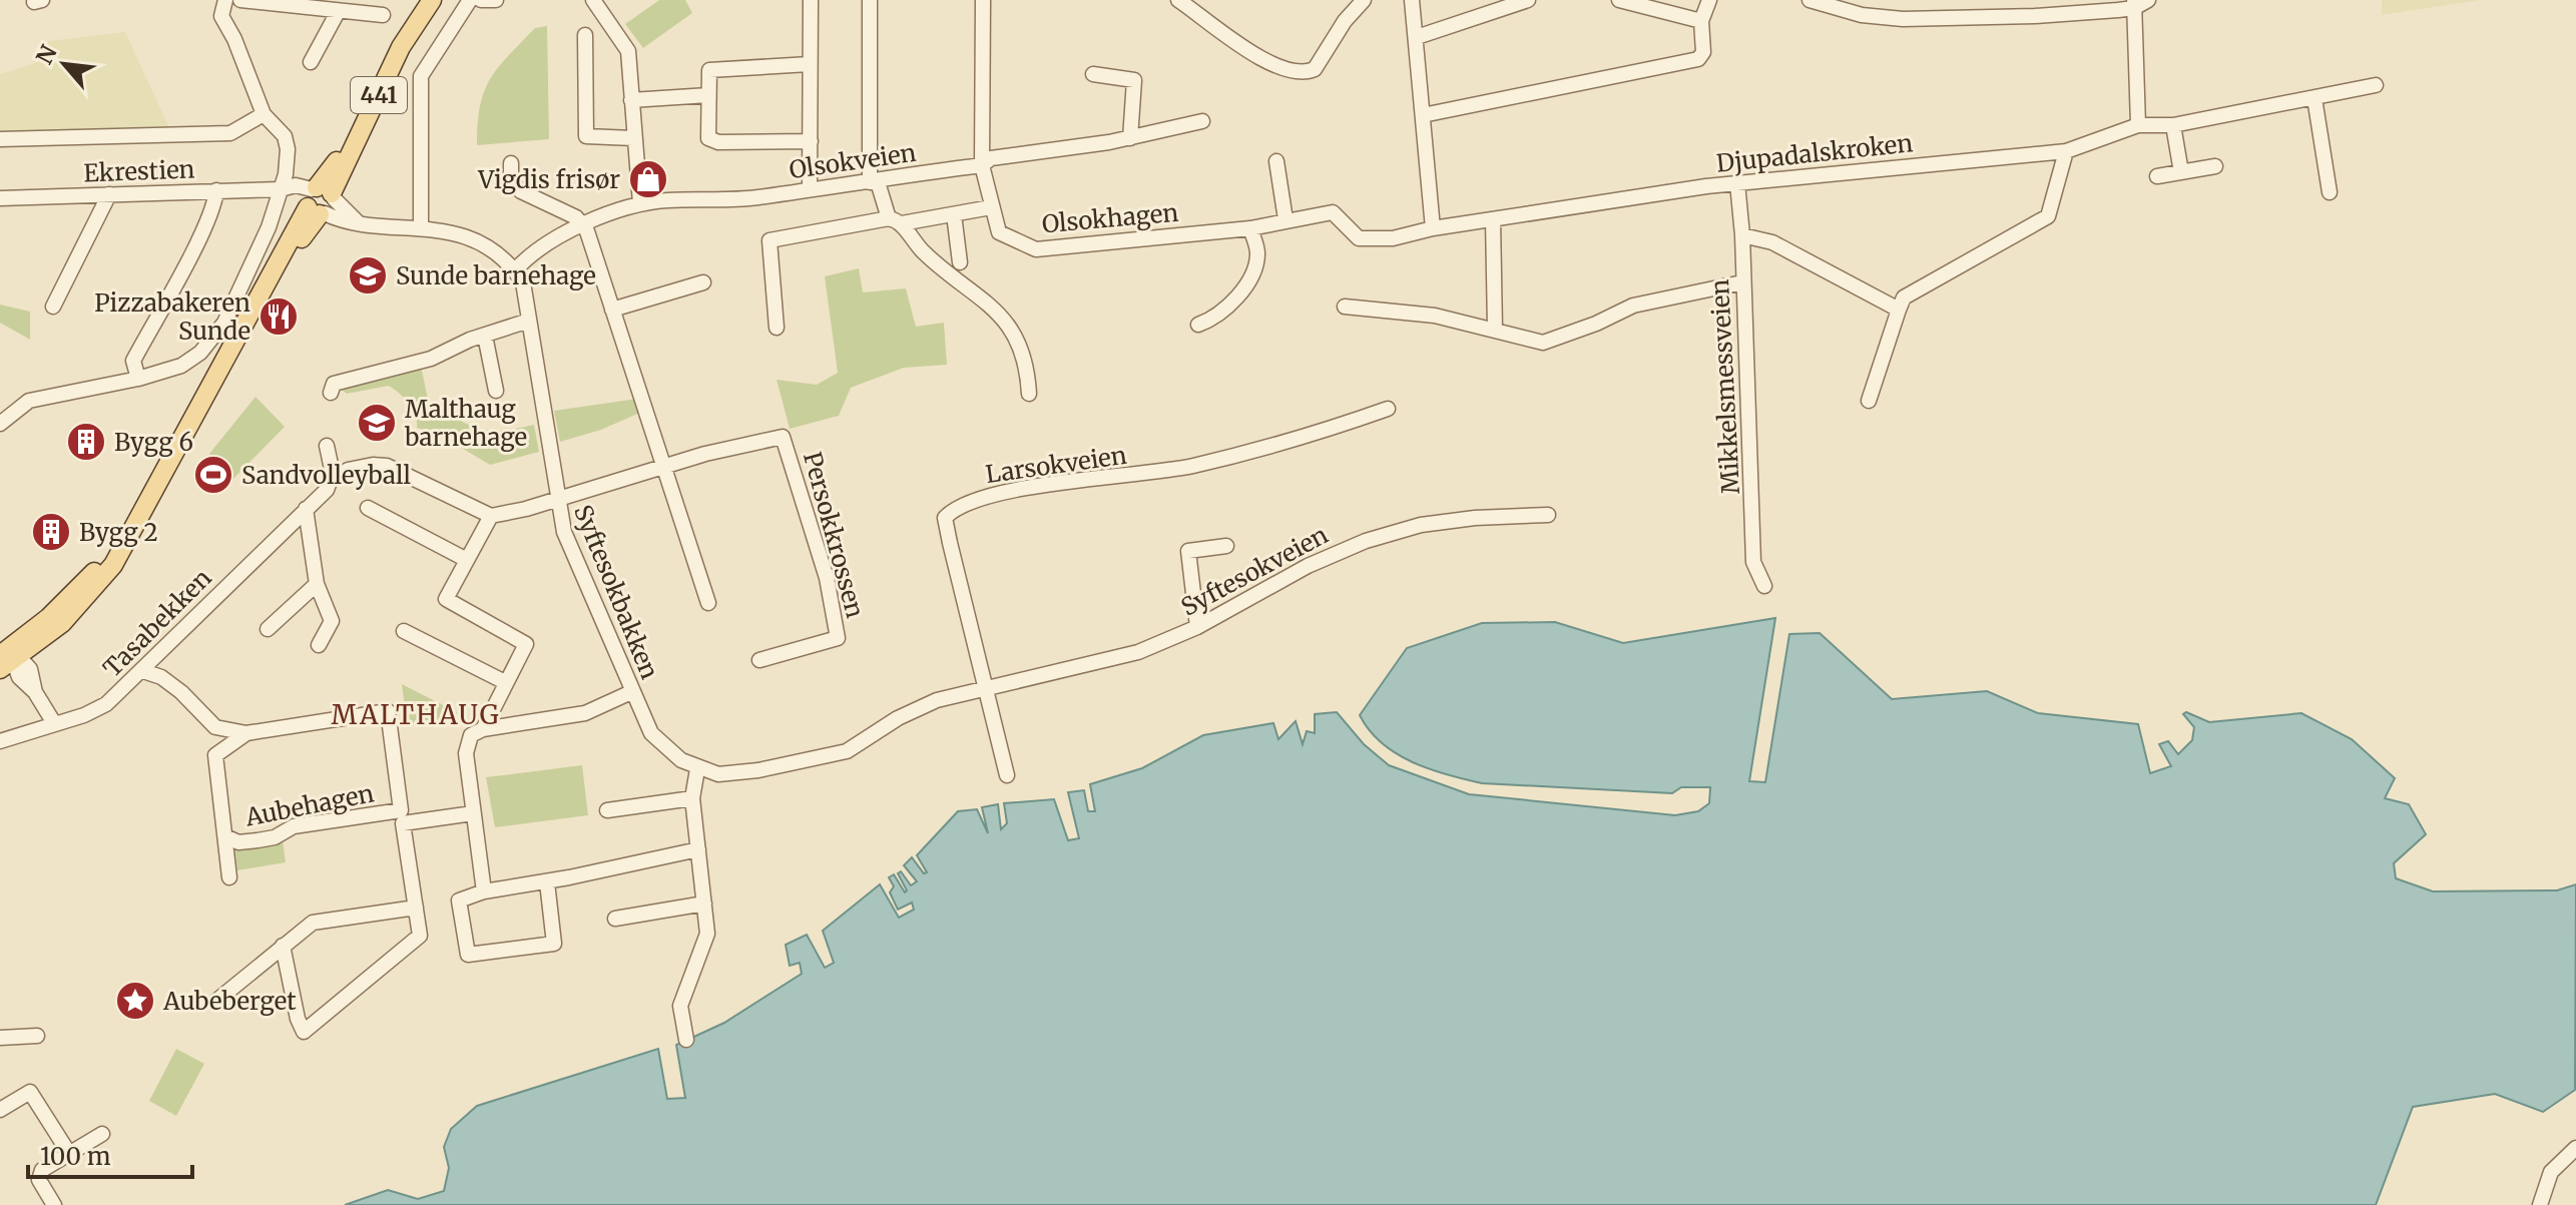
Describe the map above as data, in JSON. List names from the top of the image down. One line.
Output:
{"streets":{"main road":["441"],"street":["Djupadalskroken","Olsokveien","Ekrestien","Olsokhagen","Mikkelsmessveien","Larsokveien","Persokkrossen","Syftesokveien","Syftesokbakken","Tasabekken","Aubehagen"]},"crossings":[["Djupadalskroken","Olsokhagen"],["Djupadalskroken","Mikkelsmessveien"],["Olsokveien","Olsokhagen"],["Olsokveien","Syftesokbakken"],["Larsokveien","Syftesokveien"],["Larsokveien","Syftesokbakken"],["Persokkrossen","Syftesokbakken"],["Syftesokveien","Syftesokbakken"],["Tasabekken","Aubehagen"]],"districts":["MALTHAUG"],"places":{"shop":["Vigdis frisør"],"school or university":["Sunde barnehage","Malthaug barnehage"],"restaurant":["Pizzabakeren Sunde"],"building":["Bygg 6","Bygg 2"],"sports":["Sandvolleyball"],"place":["Aubeberget"]},"scale_bar":"100 m","north":"top left"}
